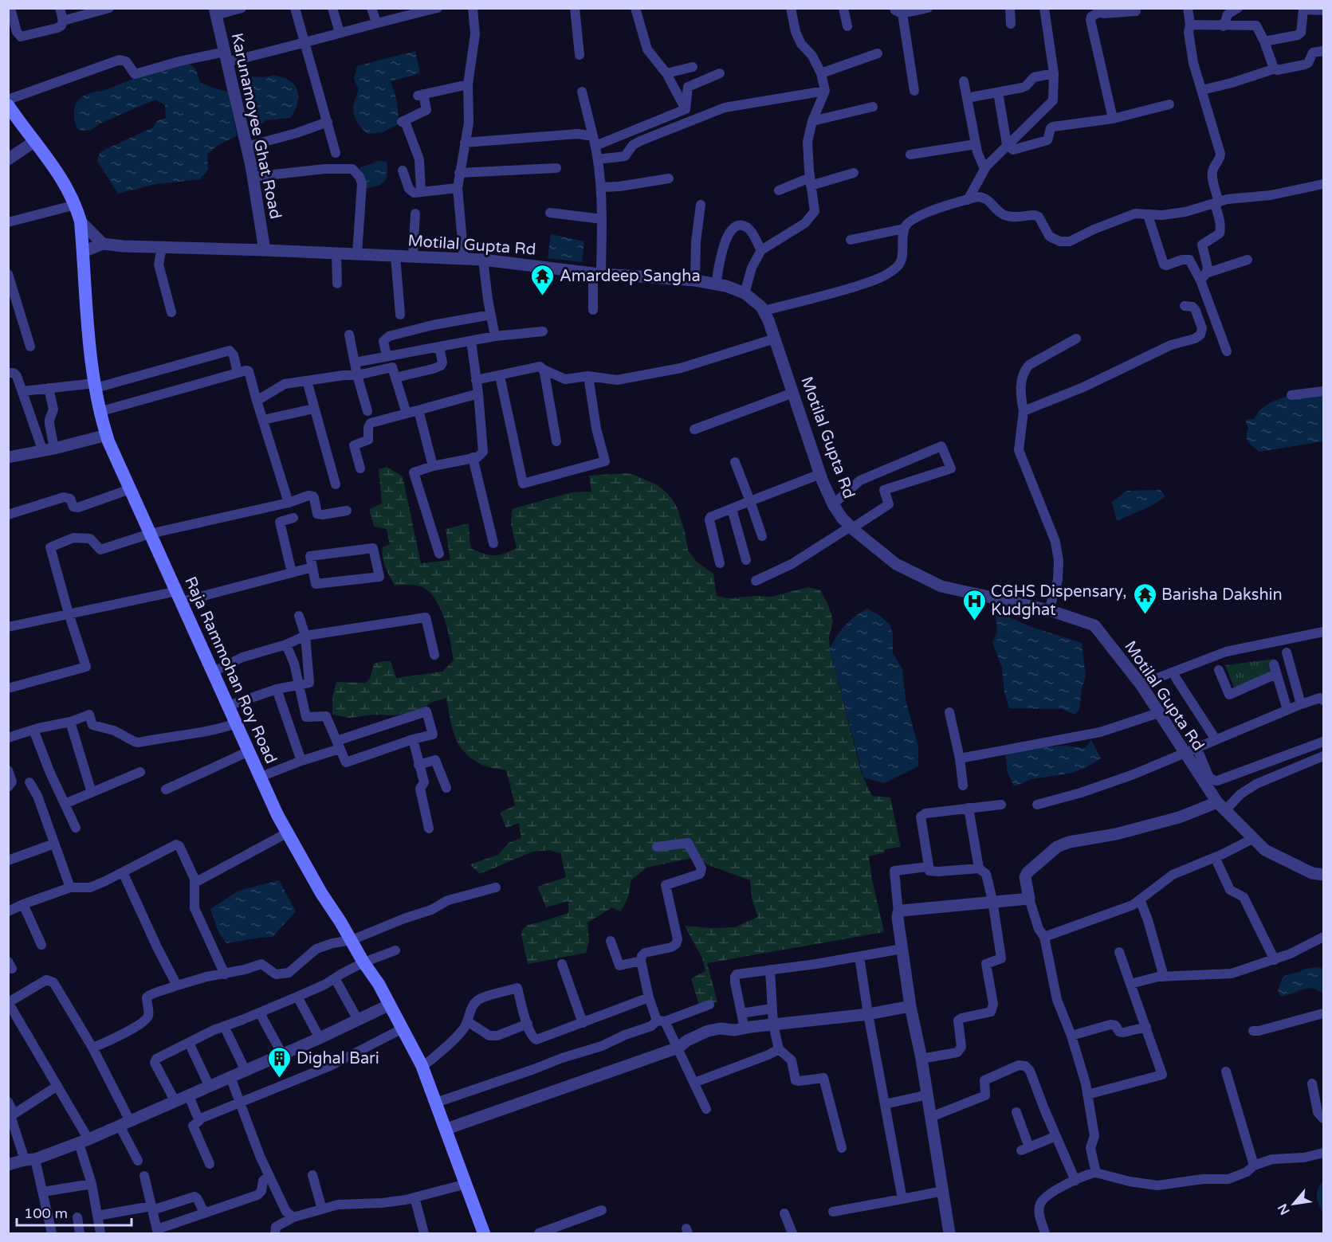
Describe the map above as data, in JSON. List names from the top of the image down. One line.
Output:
{"streets":{"main road":["Raja Rammohan Roy Road"],"street":["Karunamoyee Ghat Road","Motilal Gupta Rd"]},"crossings":[["Karunamoyee Ghat Road","Motilal Gupta Rd"]],"places":{"temple":["Amardeep Sangha","Barisha Dakshin"],"hospital":["CGHS Dispensary, Kudghat"],"building":["Dighal Bari"]},"scale_bar":"100 m","north":"bottom left"}
